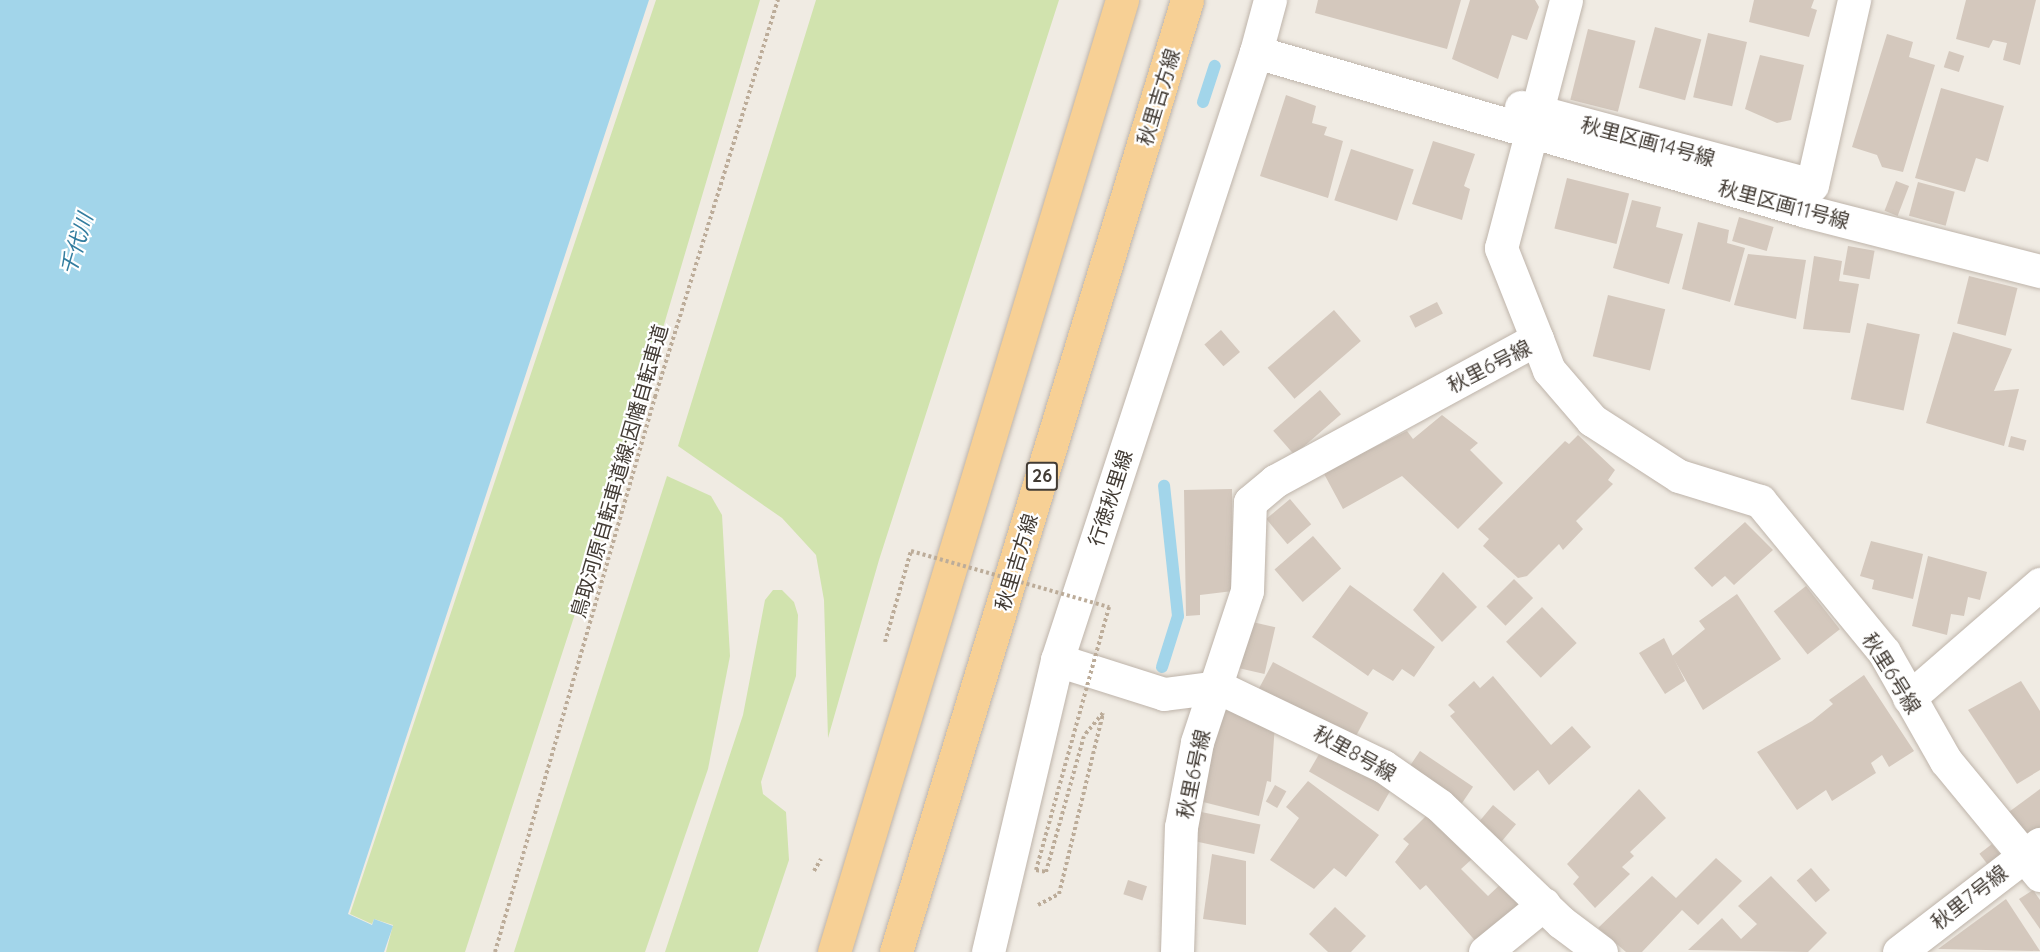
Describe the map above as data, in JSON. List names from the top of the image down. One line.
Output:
{"streets":{"main road":["秋里吉方線","26"],"street":["秋里区画11号線","秋里6号線","行徳秋里線","秋里8号線","秋里7号線"],"path":["鳥取河原自転車道線;因幡自転車道"]},"crossings":[["秋里区画11号線","行徳秋里線"],["秋里6号線","秋里8号線"],["秋里6号線","秋里7号線"]],"water":["千代川"]}
